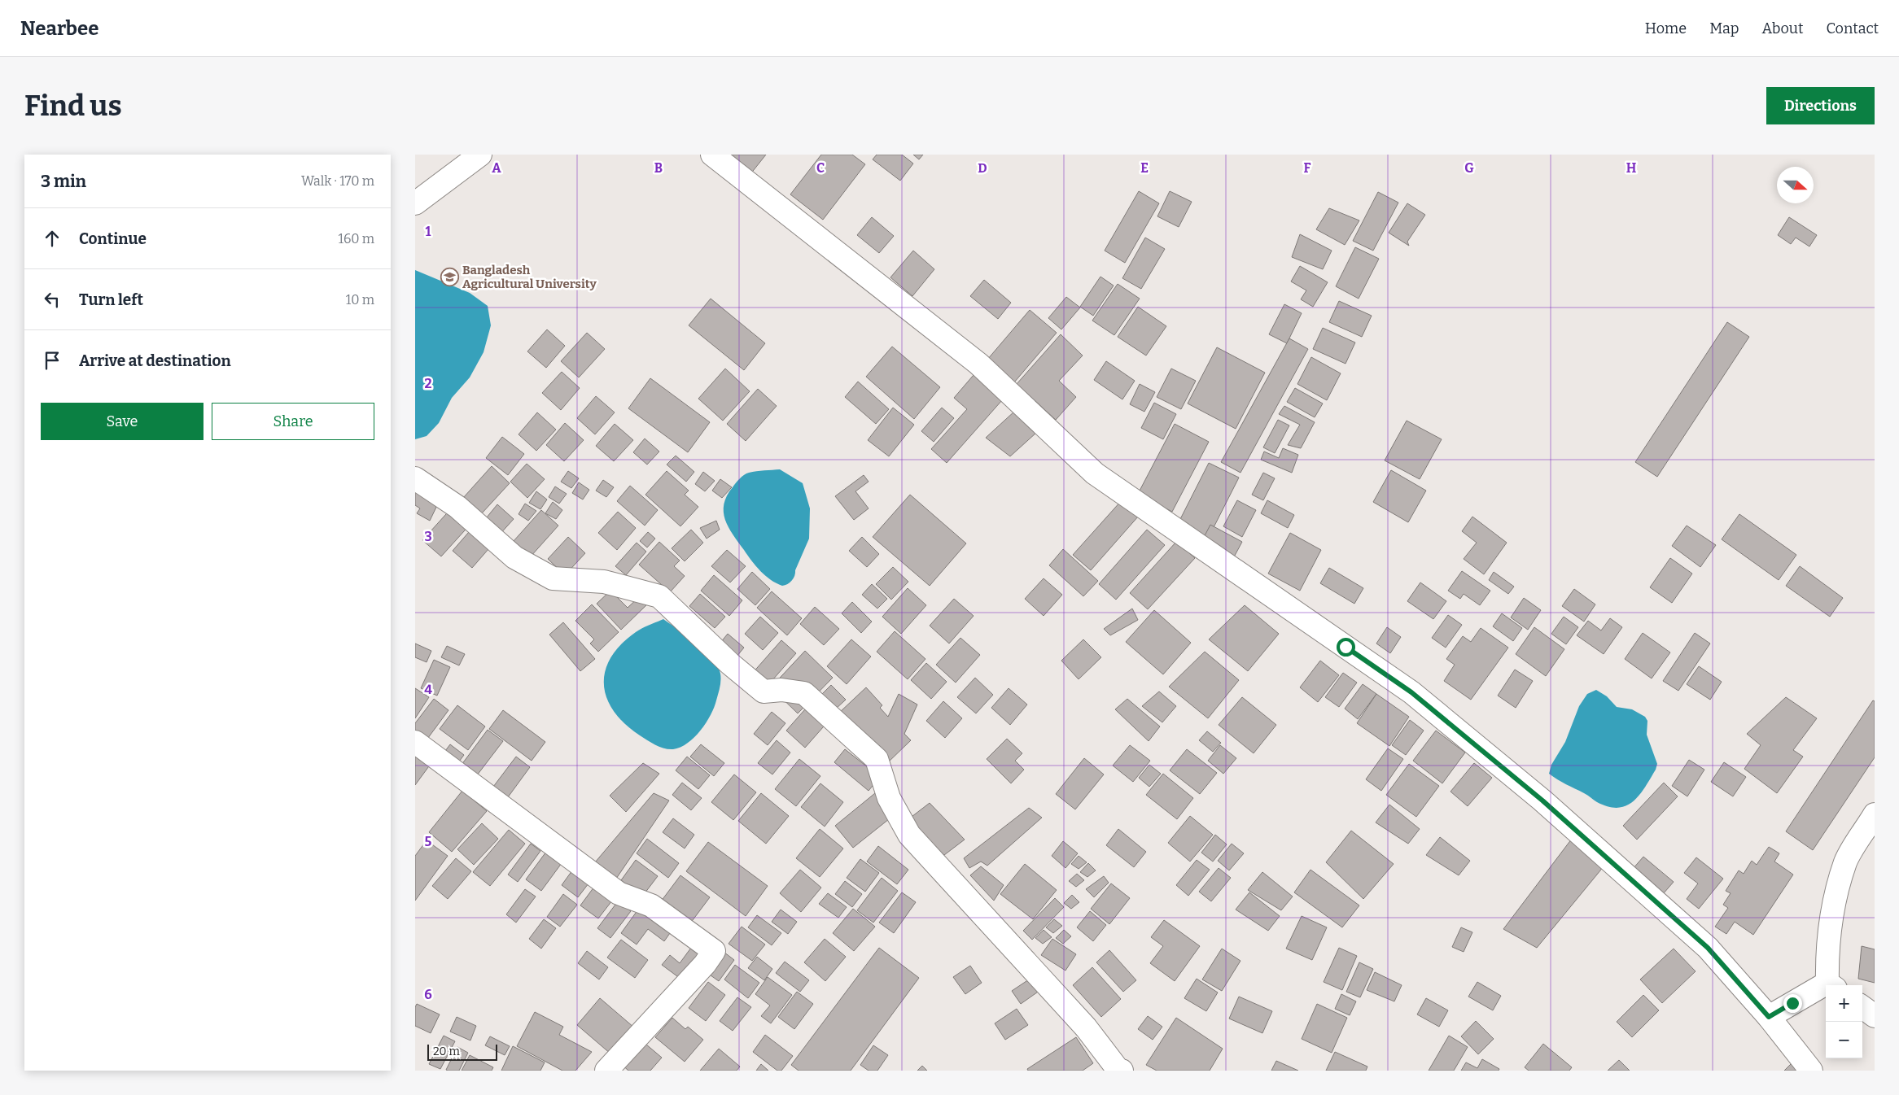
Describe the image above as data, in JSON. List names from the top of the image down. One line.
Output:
{"places":{"school or university":["Bangladesh Agricultural University"]},"scale_bar":"20 m","north":"right","page":{"header":"Nearbee","nav":["Home","Map","About","Contact"],"buttons":["Directions",["Save","Share"]],"title":"Find us","heading":["3 min","Walk · 170 m"],"list":[["Continue","160 m"],["Turn left","10 m"],"Arrive at destination"],"map_buttons":["+","−"],"scale":"20 m"},"grid":{"columns":["A","B","C","D","E","F","G","H"],"rows":["1","2","3","4","5","6"]}}
